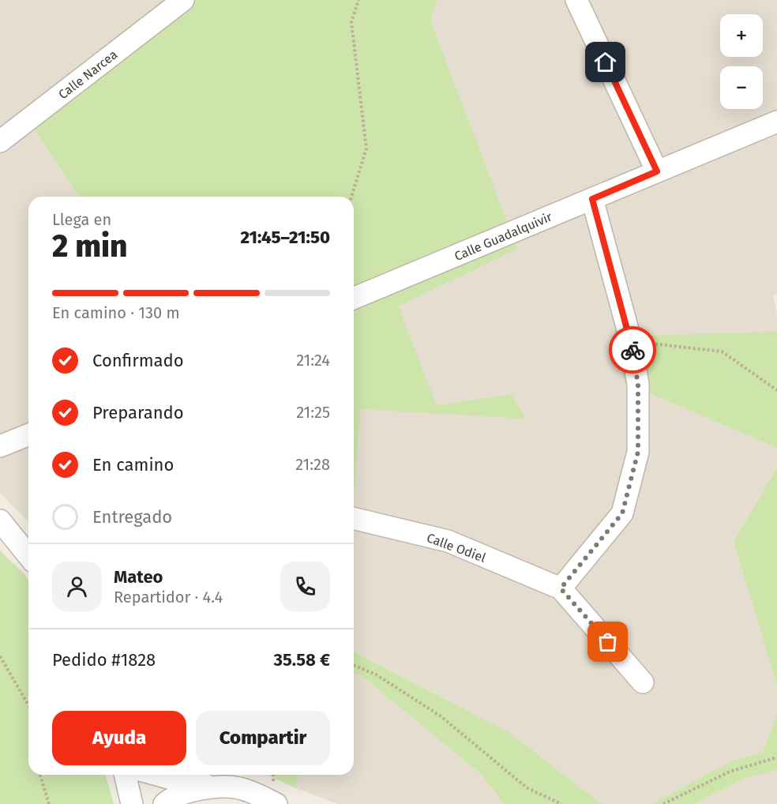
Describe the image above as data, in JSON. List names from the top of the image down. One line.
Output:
{"streets":{"street":["Calle Narcea","Calle Guadalquivir","Calle Odiel"]},"page":{"map_buttons":["+","−"],"heading":["2 min","Llega en","21:45–21:50"],"panel":["Mateo","Repartidor · 4.4","Pedido #1828","35.58 €"],"bar":"En camino · 130 m","list":[["Confirmado","21:24"],["Preparando","21:25"],["En camino","21:28"],"Entregado"],"buttons":["Ayuda","Compartir"]}}
